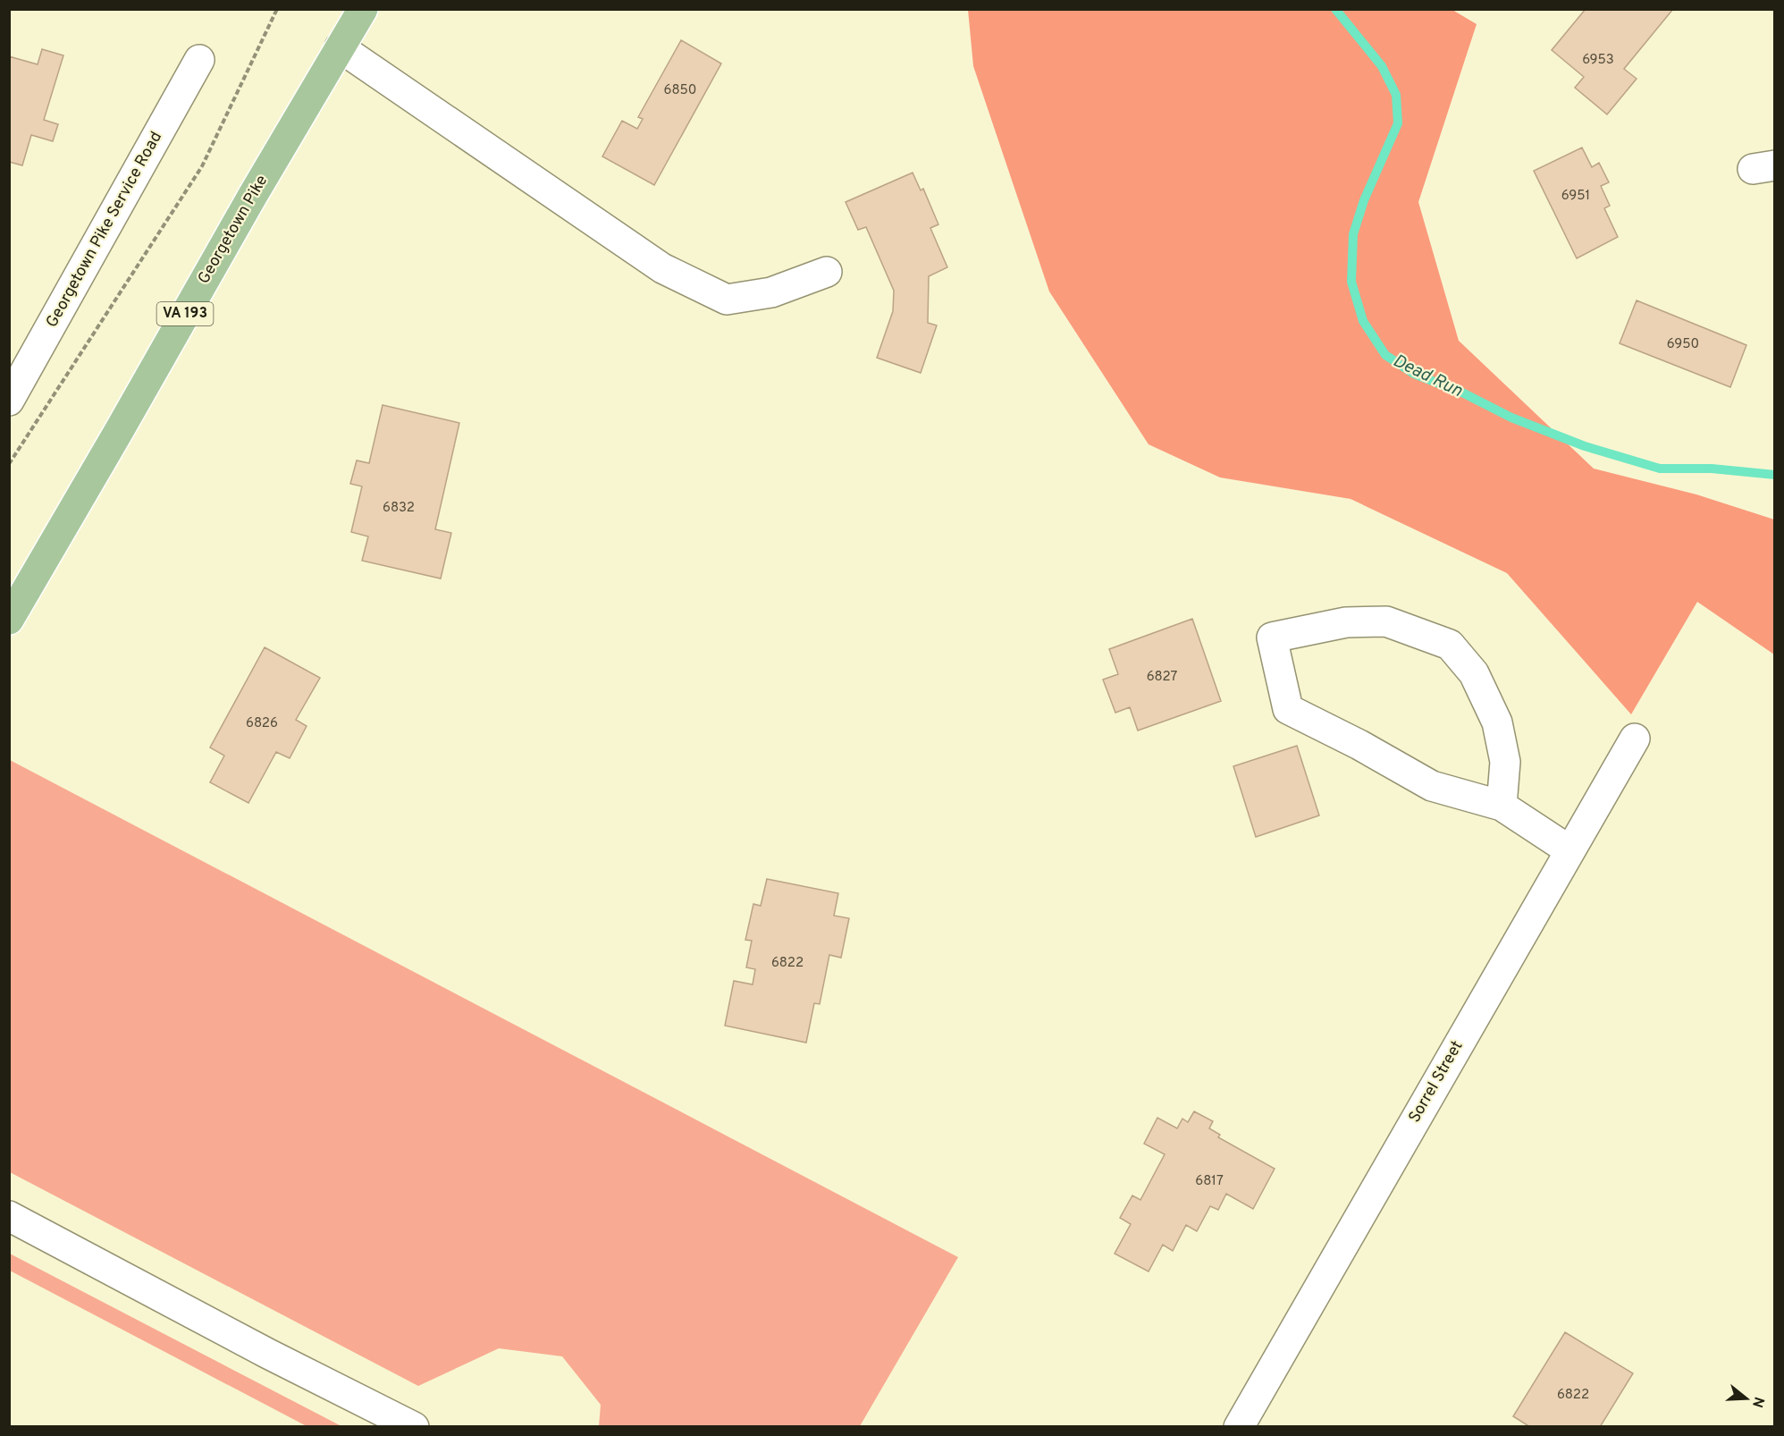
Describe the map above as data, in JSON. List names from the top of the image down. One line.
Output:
{"streets":{"main road":["Georgetown Pike","VA 193"],"street":["Georgetown Pike Service Road","Sorrel Street"]},"water":["Dead Run"],"house_numbers":["6953","6850","6951","6950","6832","6827","6826","6822","6817","6822"],"north":"right"}
